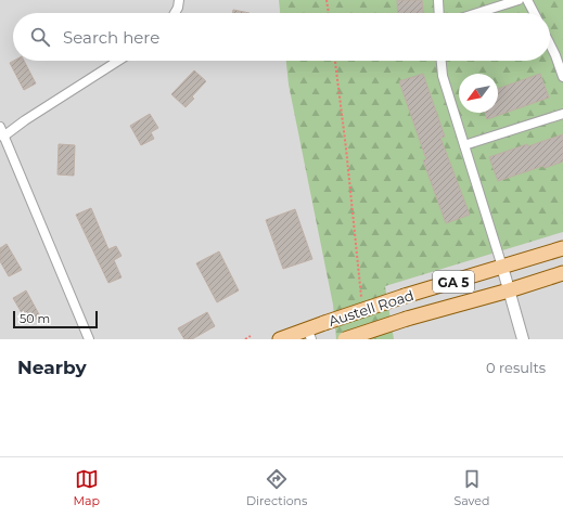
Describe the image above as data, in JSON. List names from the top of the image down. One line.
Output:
{"streets":{"main road":["GA 5","Austell Road"]},"scale_bar":"50 m","north":"bottom left","page":{"search":"Search here","scale":"50 m","heading":["Nearby","0 results"],"nav":["Map","Directions","Saved"]}}
